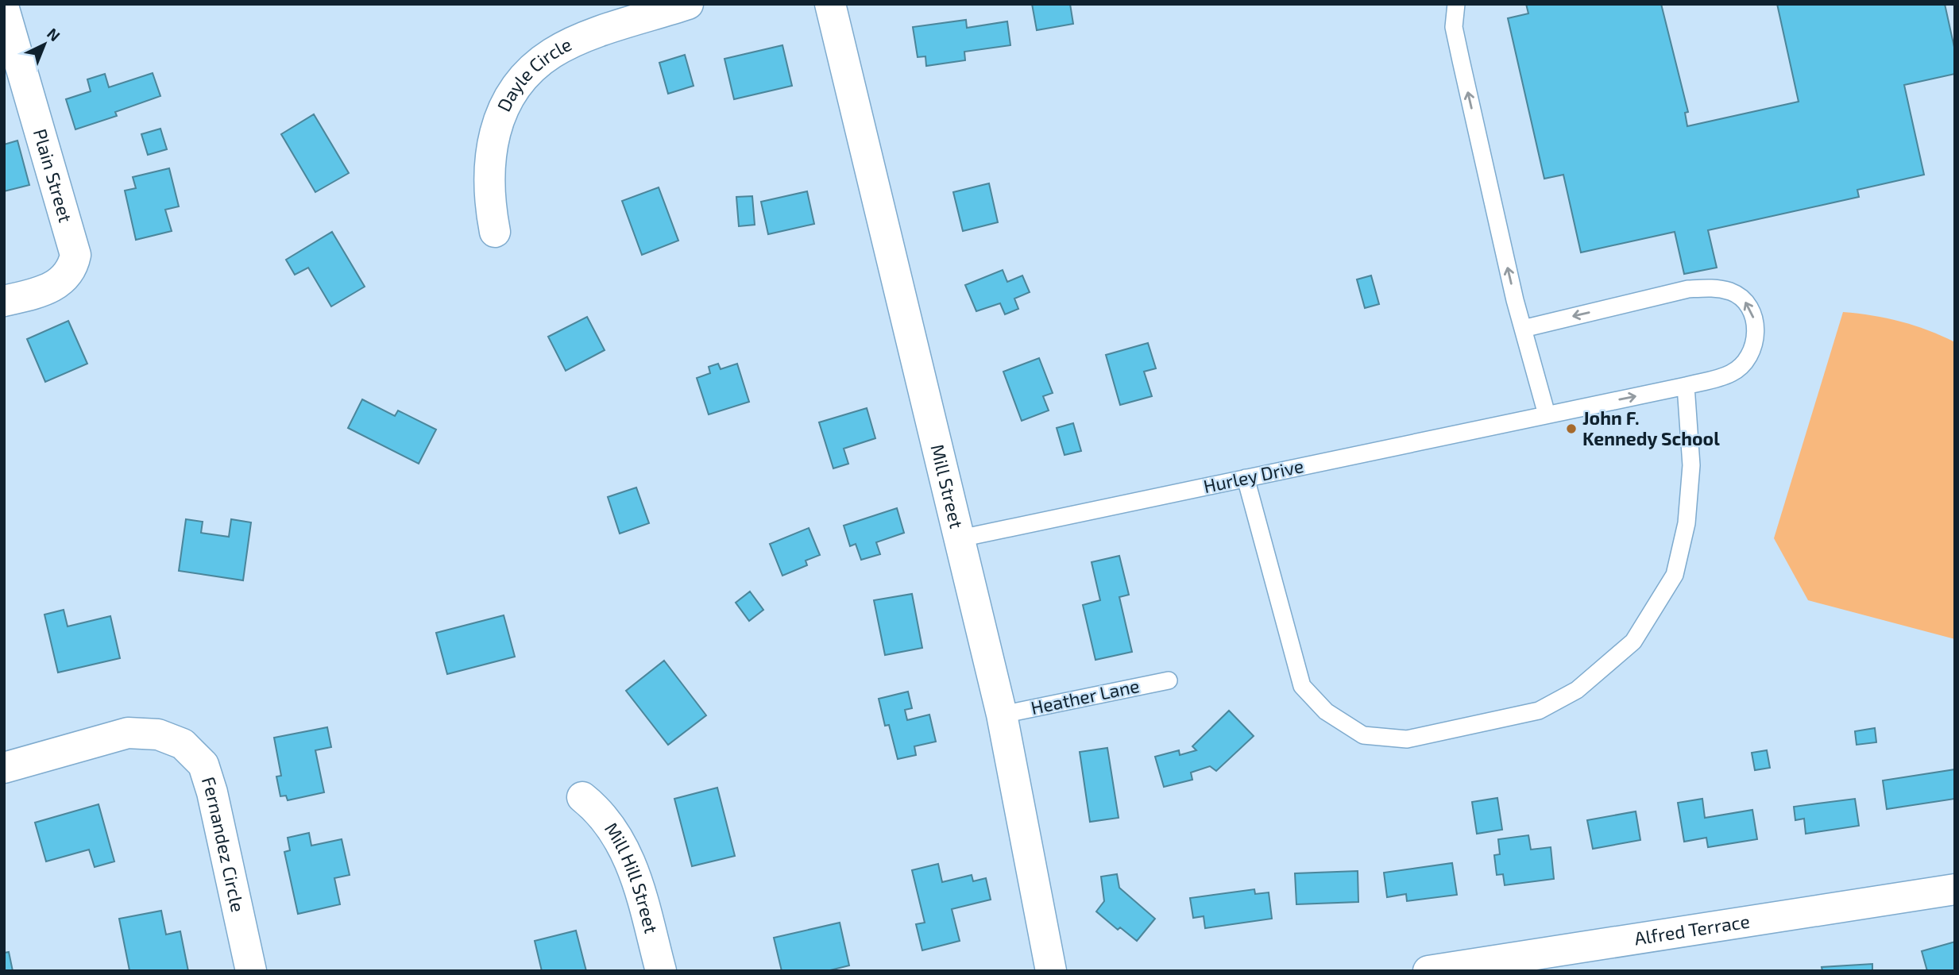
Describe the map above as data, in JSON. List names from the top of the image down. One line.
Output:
{"streets":{"street":["Dayle Circle","Plain Street","Mill Street","Fernandez Circle","Mill Hill Street","Alfred Terrace"],"lane":["Hurley Drive","Heather Lane"]},"crossings":[["Hurley Drive","Mill Street"],["Mill Street","Heather Lane"]],"places":["John F. Kennedy School"],"north":"top right"}
